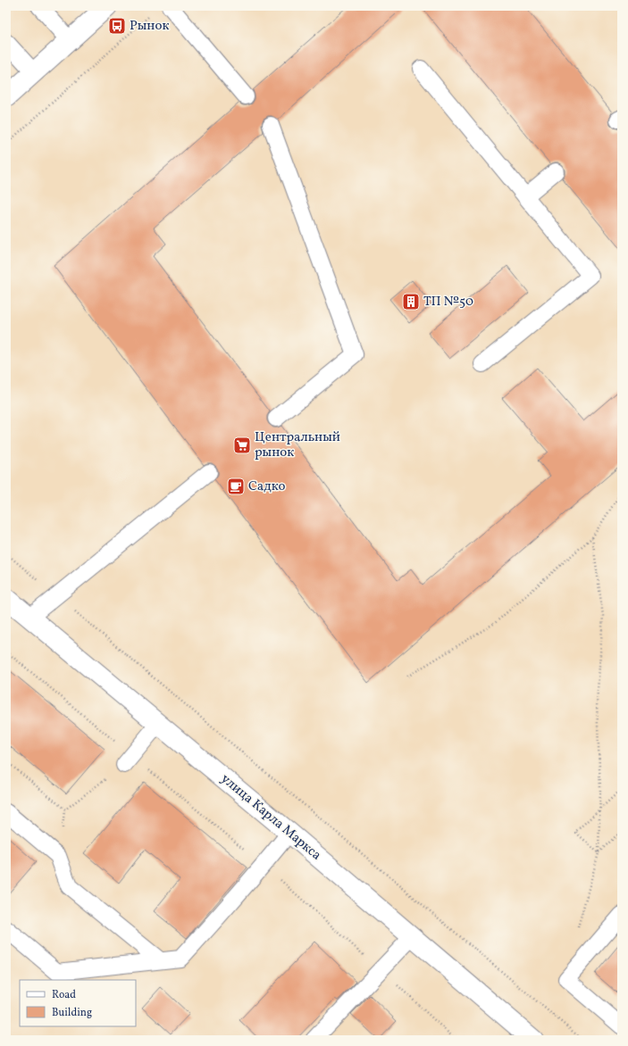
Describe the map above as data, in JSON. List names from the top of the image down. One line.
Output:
{"streets":{"street":["улица Карла Маркса"]},"places":{"bus stop":["Рынок"],"building":["ТП №50"],"supermarket":["Центральный рынок"],"cafe":["Садко"]},"legend":["Road","Building"]}
